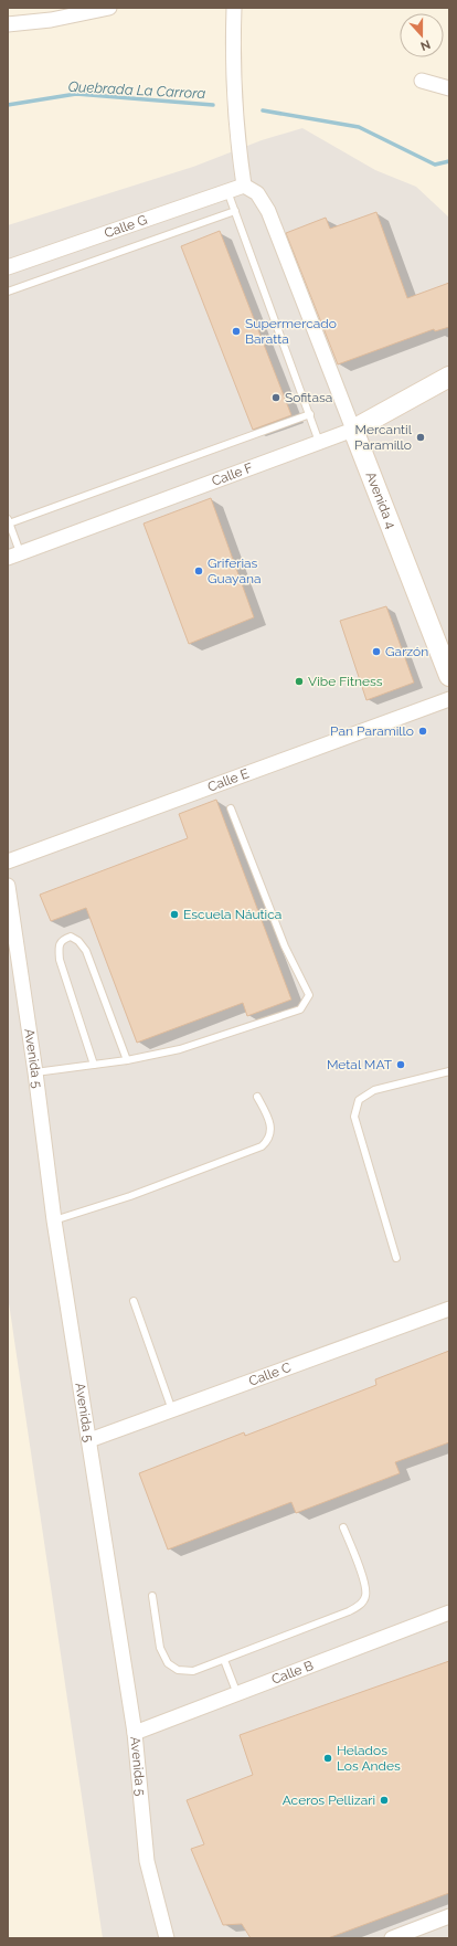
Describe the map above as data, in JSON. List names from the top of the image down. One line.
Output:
{"streets":{"main road":["Calle F","Avenida 4"],"street":["Calle G","Calle E","Avenida 5","Calle C","Calle B"]},"crossings":[["Calle G","Avenida 4"],["Calle F","Avenida 4"],["Avenida 5","Calle C"],["Avenida 5","Calle B"]],"water":["Quebrada La Carrora"],"places":["Supermercado Baratta","Sofitasa","Mercantil Paramillo","Griferias Guayana","Garzón","Vibe Fitness","Pan Paramillo","Escuela Náutica","Metal MAT","Helados Los Andes","Aceros Pellizari"],"north":"bottom"}
